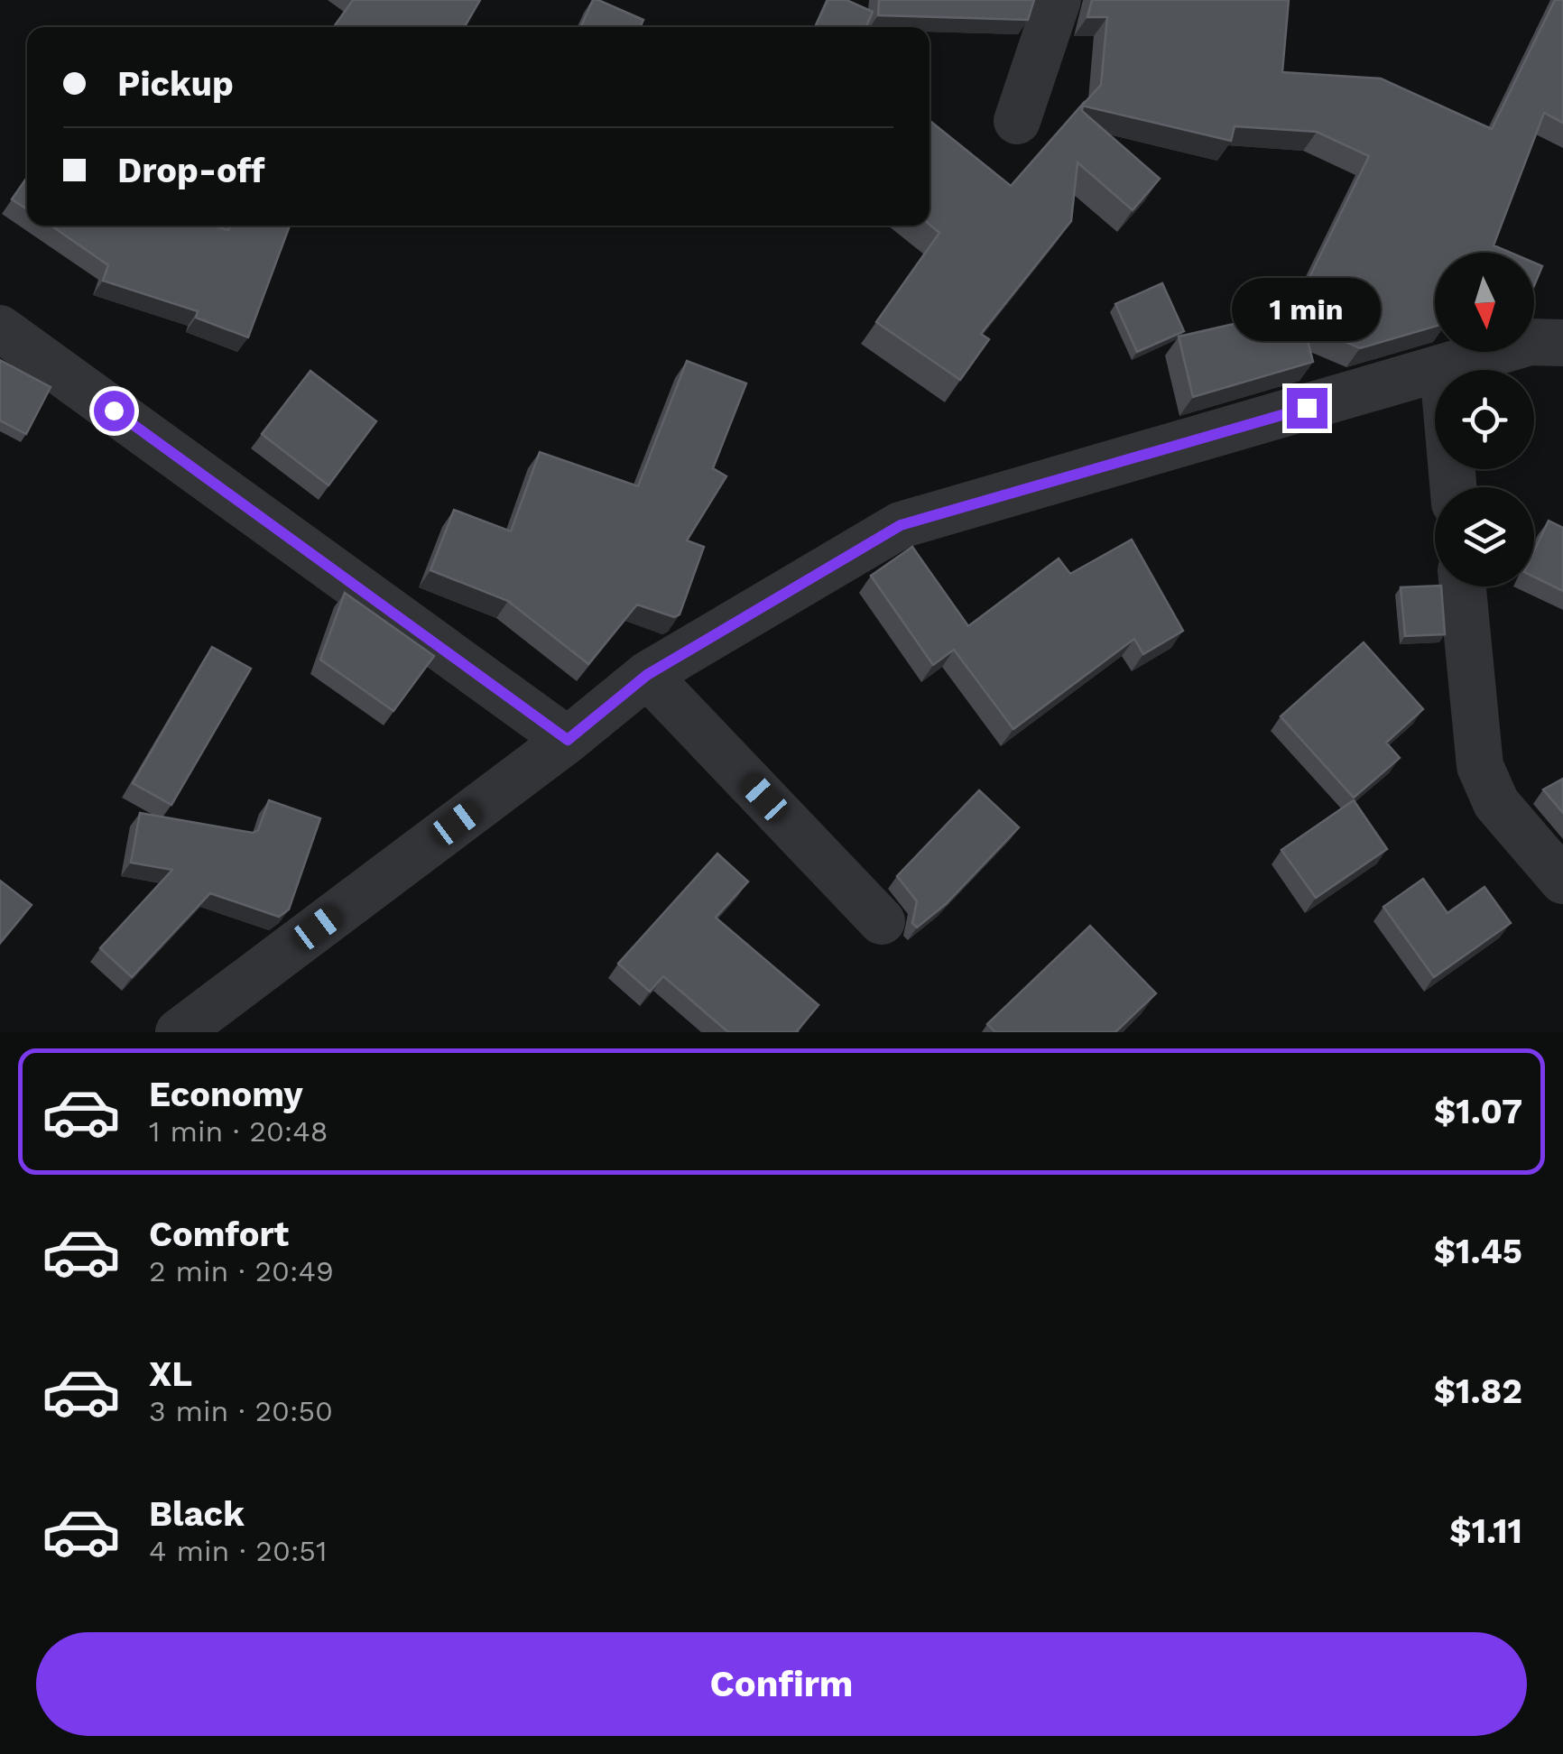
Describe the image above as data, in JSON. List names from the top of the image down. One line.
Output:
{"north":"bottom","page":{"banner":["Pickup","Drop-off"],"bubble":"1 min","list":[{"name":"Economy","note":"1 min · 20:48","value":"$1.07"},{"name":"Comfort","note":"2 min · 20:49","value":"$1.45"},{"name":"XL","note":"3 min · 20:50","value":"$1.82"},{"name":"Black","note":"4 min · 20:51","value":"$1.11"}],"buttons":"Confirm"}}
